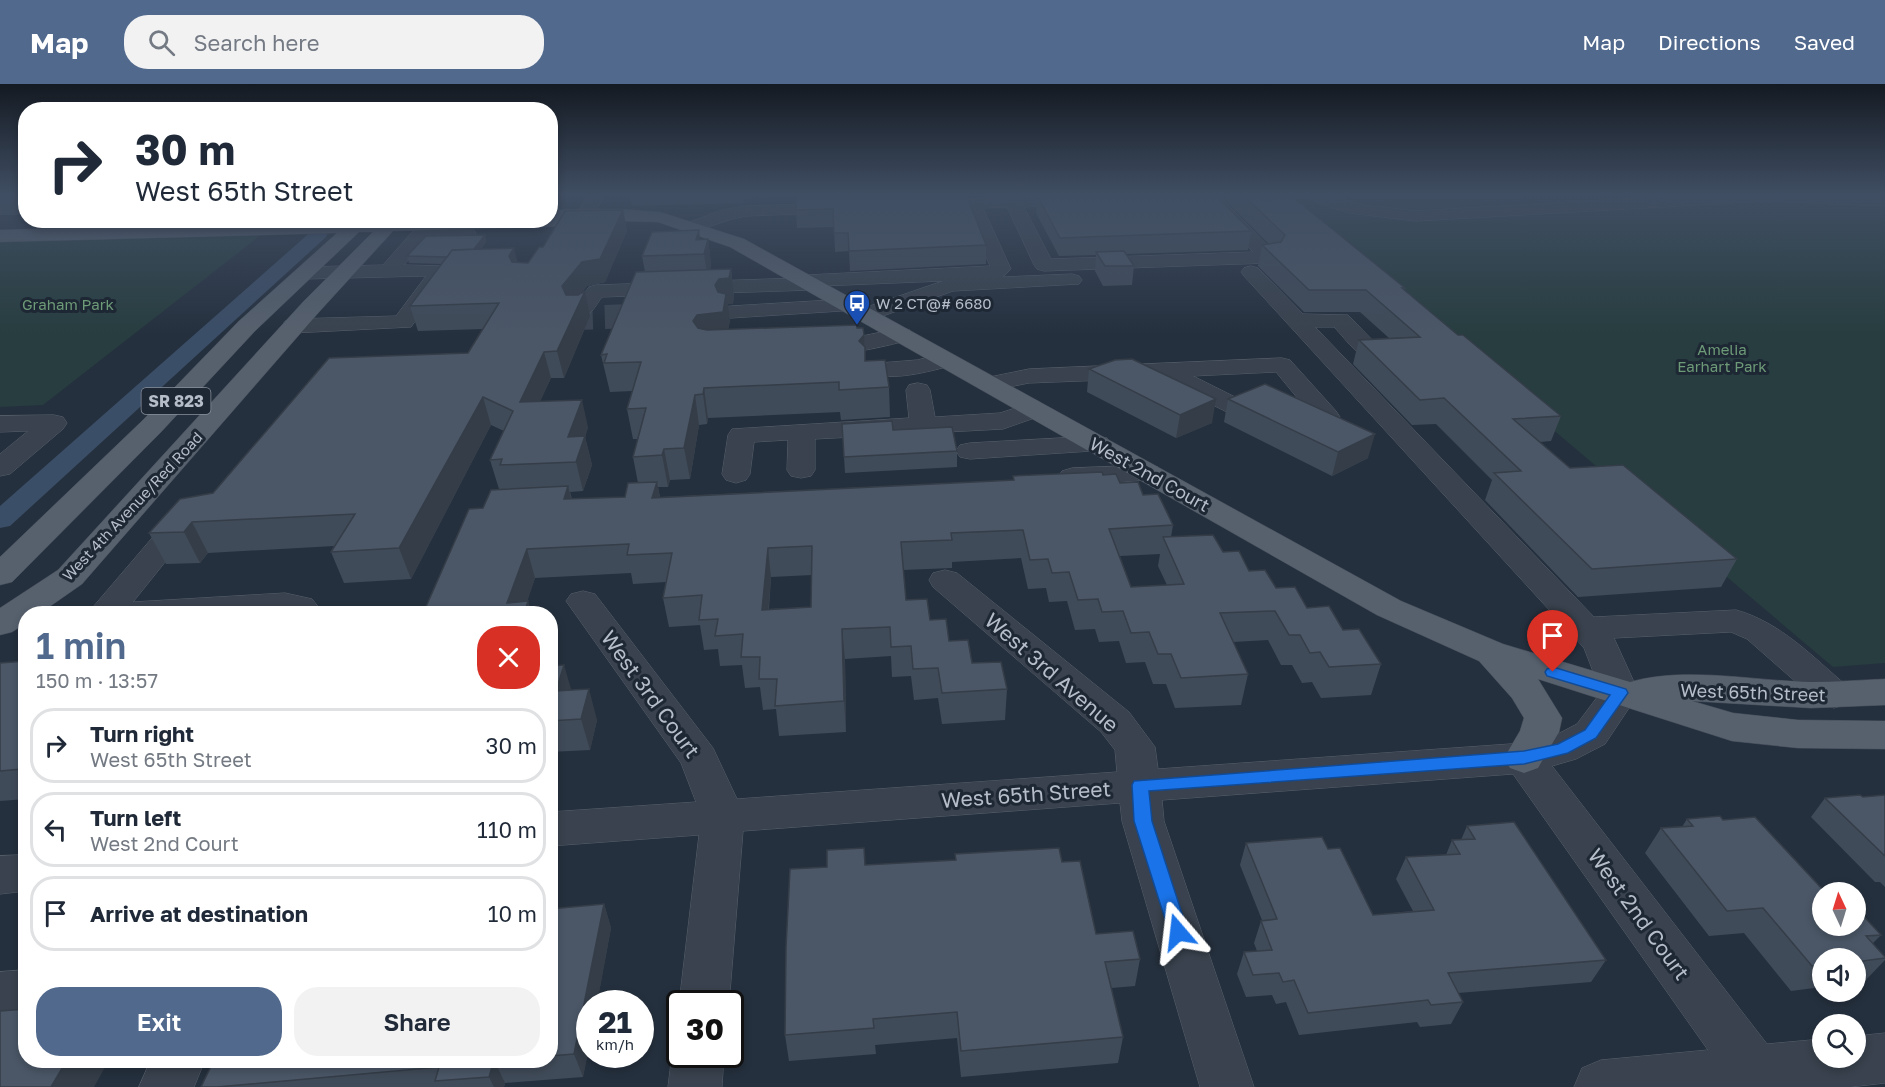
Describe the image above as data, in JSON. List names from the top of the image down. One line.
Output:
{"streets":{"main road":["SR 823","West 2nd Court","West 4th Avenue/Red Road","West 65th Street"],"street":["West 3rd Avenue","West 3rd Court"]},"crossings":[["West 2nd Court","West 65th Street"],["West 3rd Avenue","West 65th Street"],["West 65th Street","West 3rd Court"]],"parks":["Graham Park","Amelia Earhart Park"],"places":{"bus stop":["W 2 CT@# 6680"]},"north":"top","page":{"header":"Map","search":"Search here","nav":["Map","Directions","Saved"],"turn":["30 m","West 65th Street"],"heading":["1 min","150 m · 13:57"],"list":[{"name":"Turn right","note":"West 65th Street","value":"30 m"},{"name":"Turn left","note":"West 2nd Court","value":"110 m"},{"name":"Arrive at destination","value":"10 m"}],"buttons":["Exit","Share"],"speed":"21 km/h","limit":"30"}}
